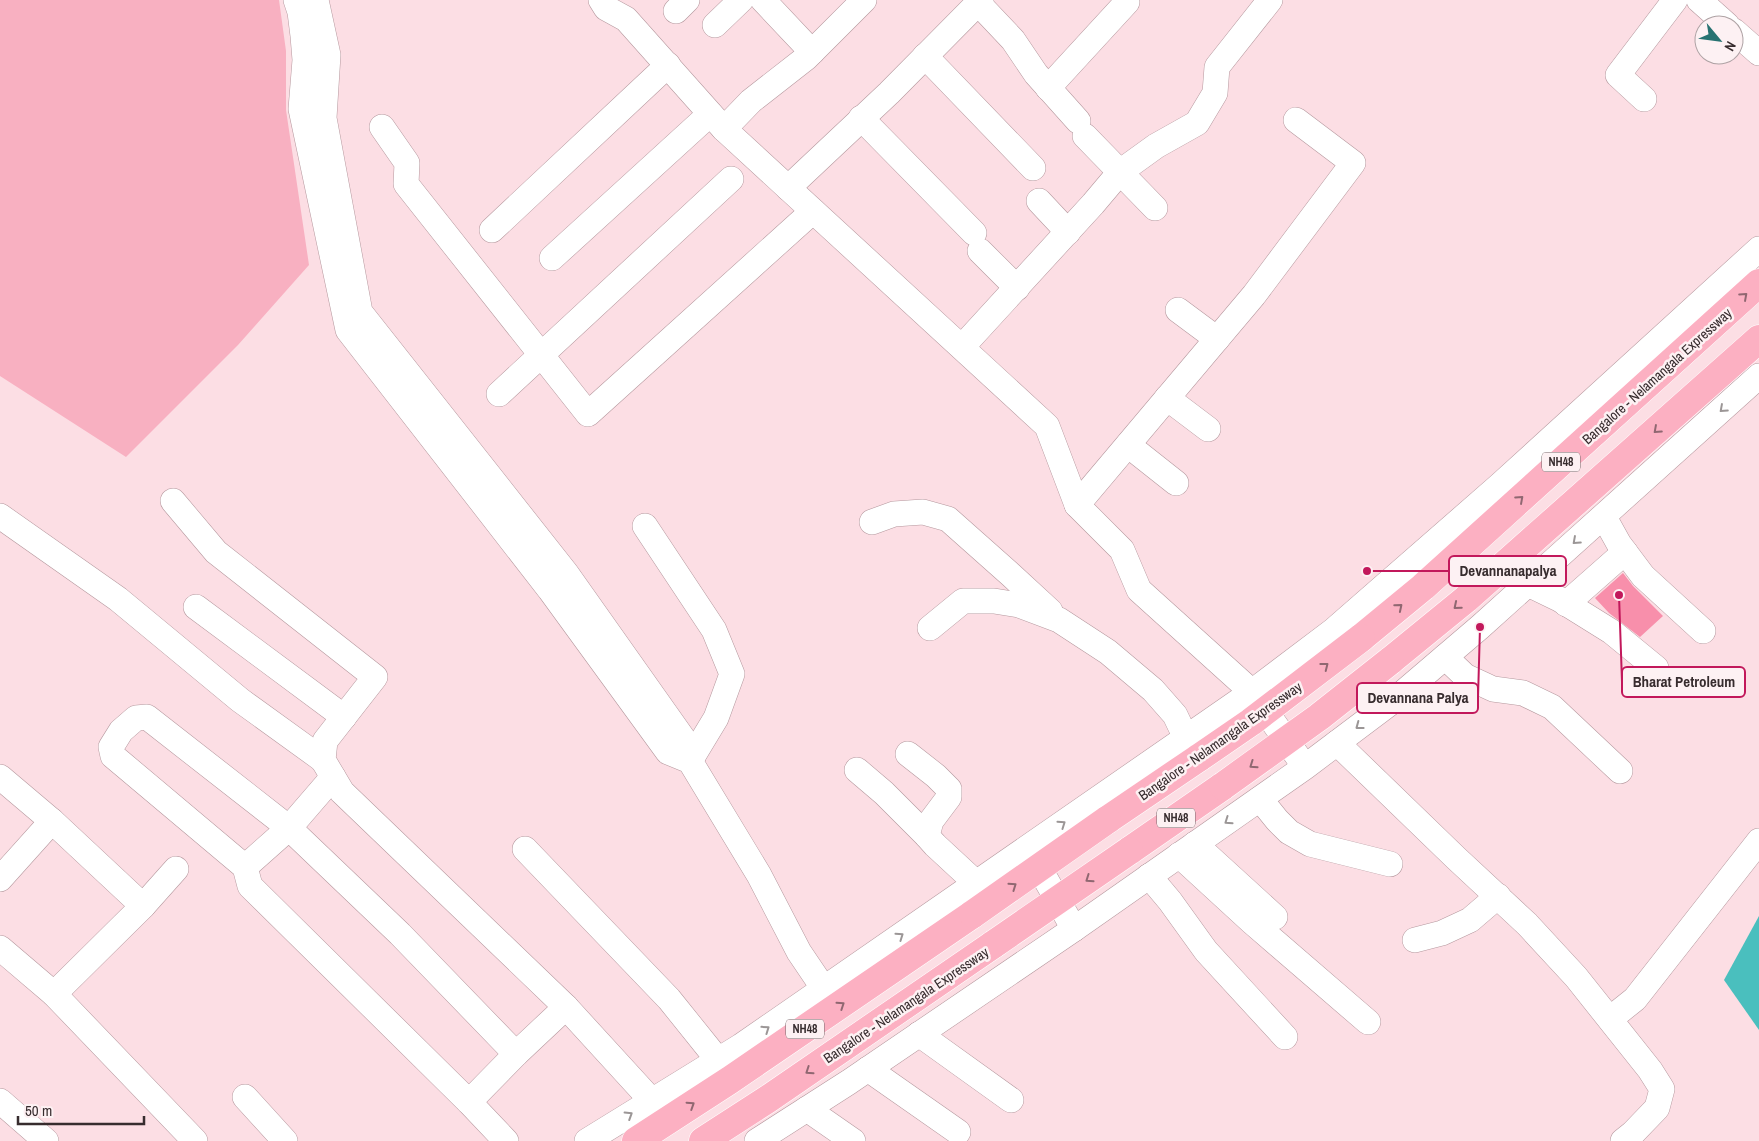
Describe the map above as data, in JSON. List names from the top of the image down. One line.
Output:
{"streets":{"highway":["Bangalore - Nelamangala Expressway","NH48"]},"places":["Devannanapalya","Bharat Petroleum","Devannana Palya"],"scale_bar":"50 m","north":"bottom right"}
